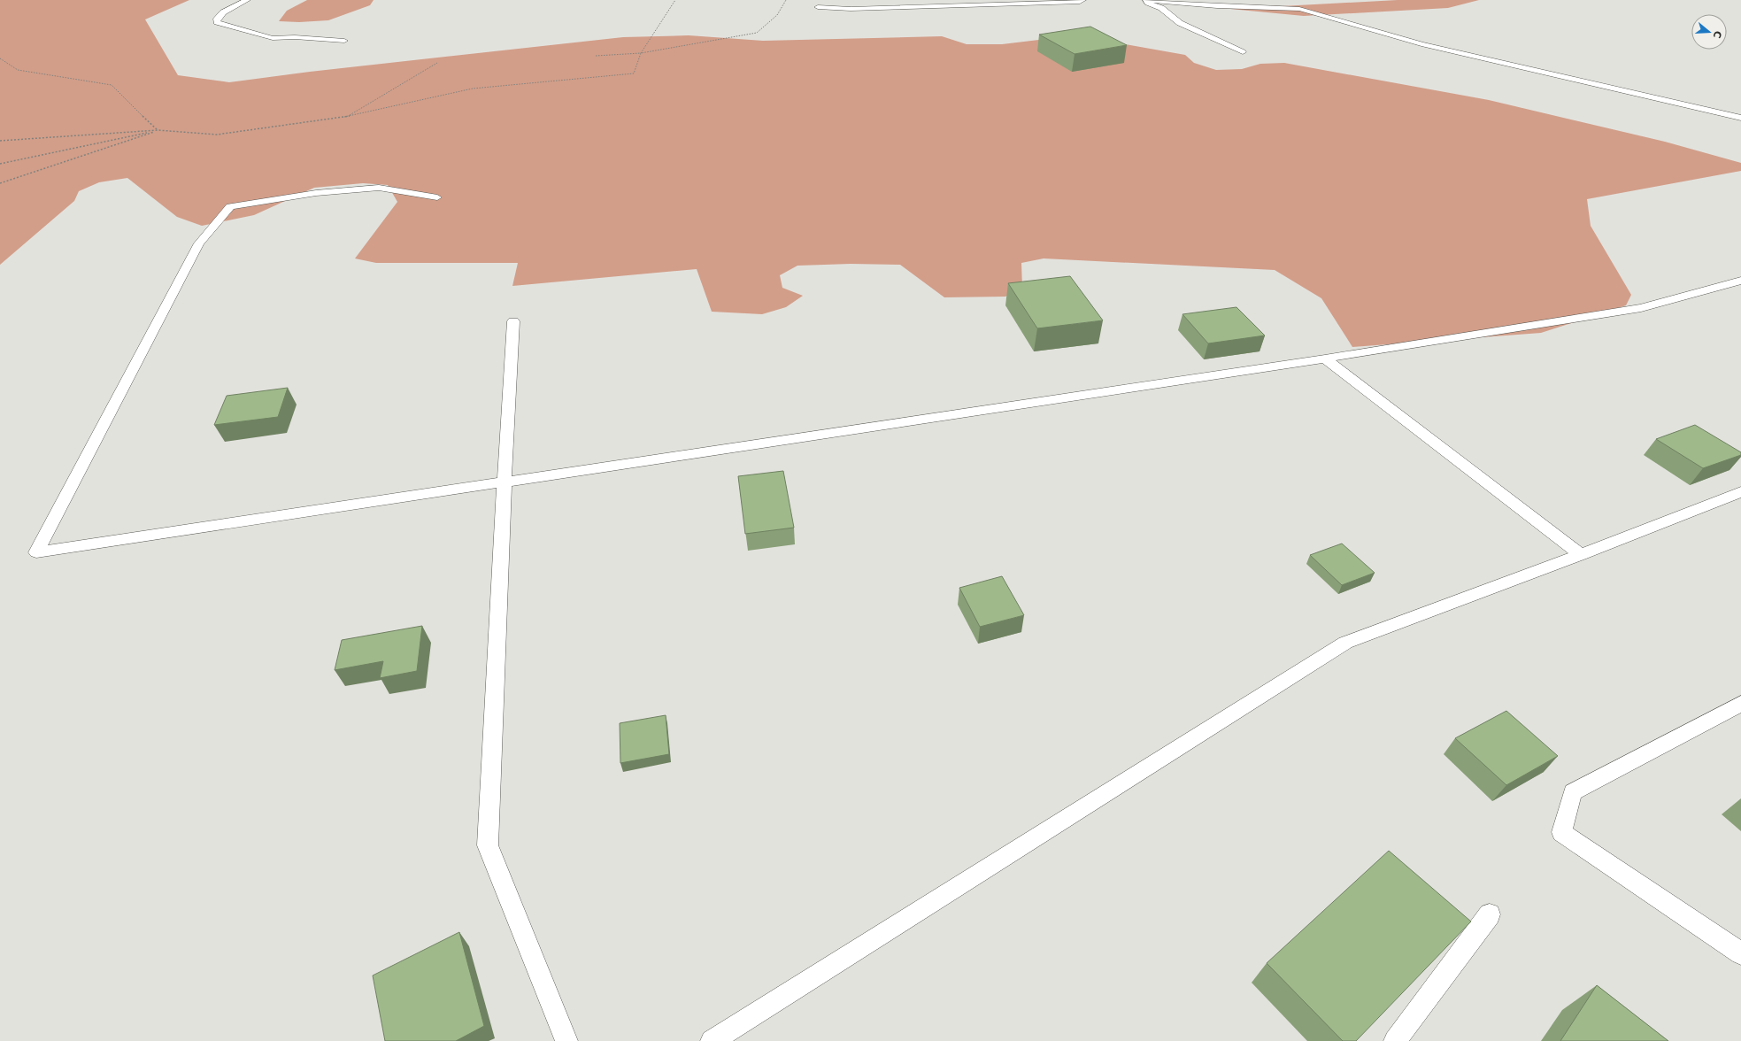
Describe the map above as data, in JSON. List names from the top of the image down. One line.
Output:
{"north":"right"}
